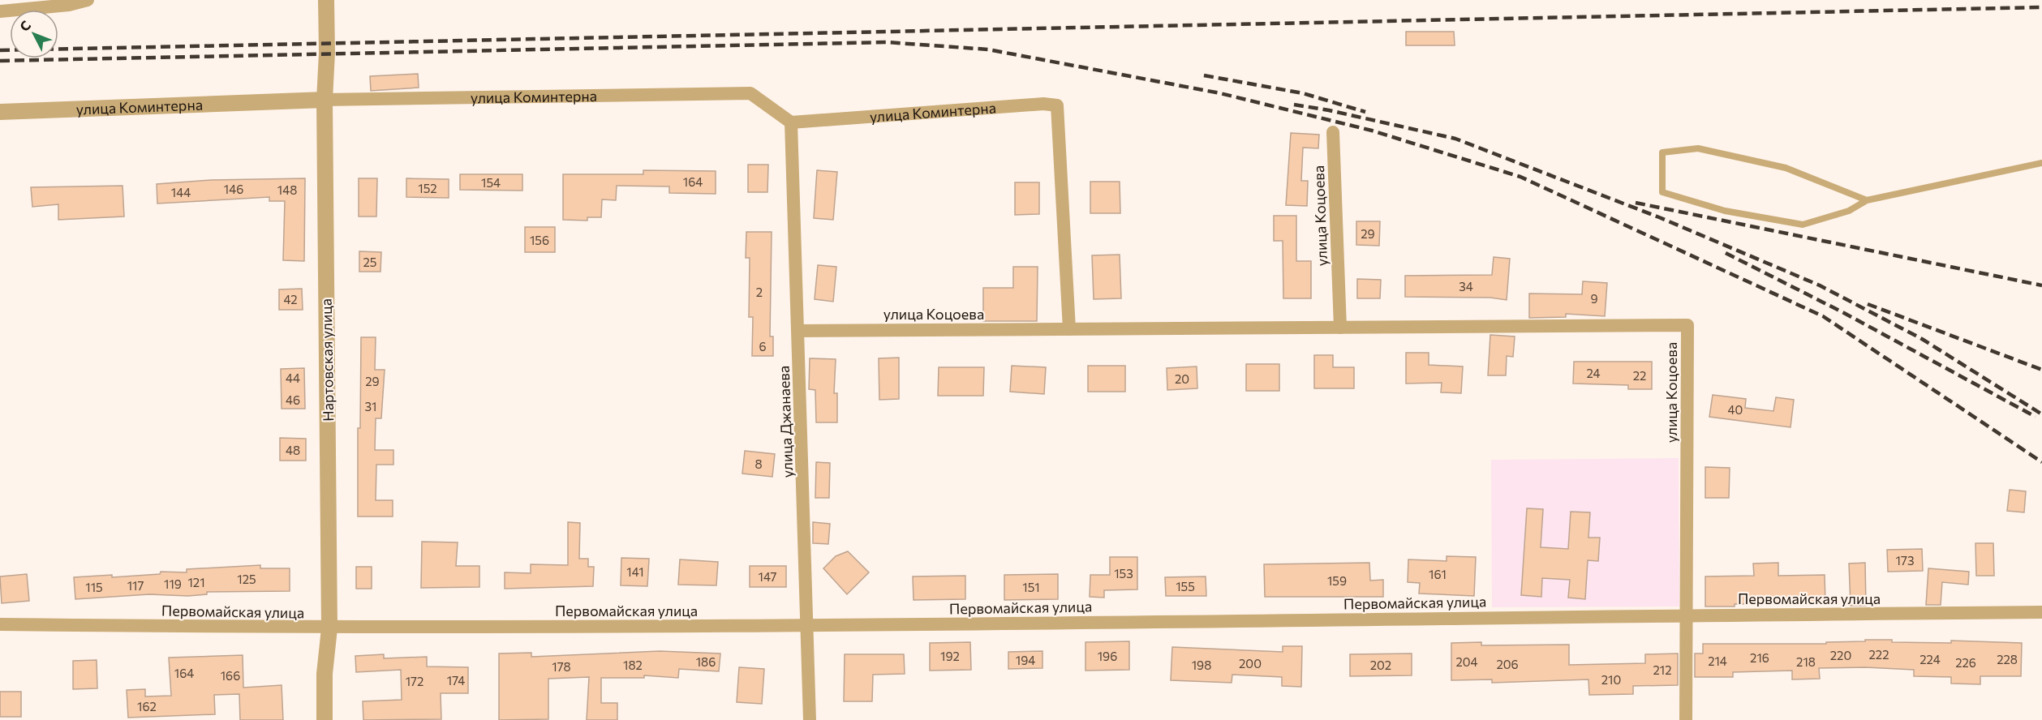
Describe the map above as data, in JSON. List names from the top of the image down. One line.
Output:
{"streets":{"street":["улица Коминтерна","улица Коцоева","Нартовская улица","улица Джанаева","Первомайская улица"]},"crossings":[["улица Коминтерна","улица Коцоева"],["улица Коминтерна","Нартовская улица"],["улица Коминтерна","улица Джанаева"],["улица Коцоева","улица Джанаева"],["улица Коцоева","Первомайская улица"],["Нартовская улица","Первомайская улица"],["улица Джанаева","Первомайская улица"]],"house_numbers":["164","154","152","146","148","144","29","156","25","34","2","9","42","6","24","22","44","20","29","46","31","40","48","8","173","141","153","161","147","125","159","121","119","117","155","115","151","222","220","192","196","216","224","228","194","214","186","204","218","226","200","206","182","198","202","178","212","164","166","210","174","172","162"],"north":"top left"}
